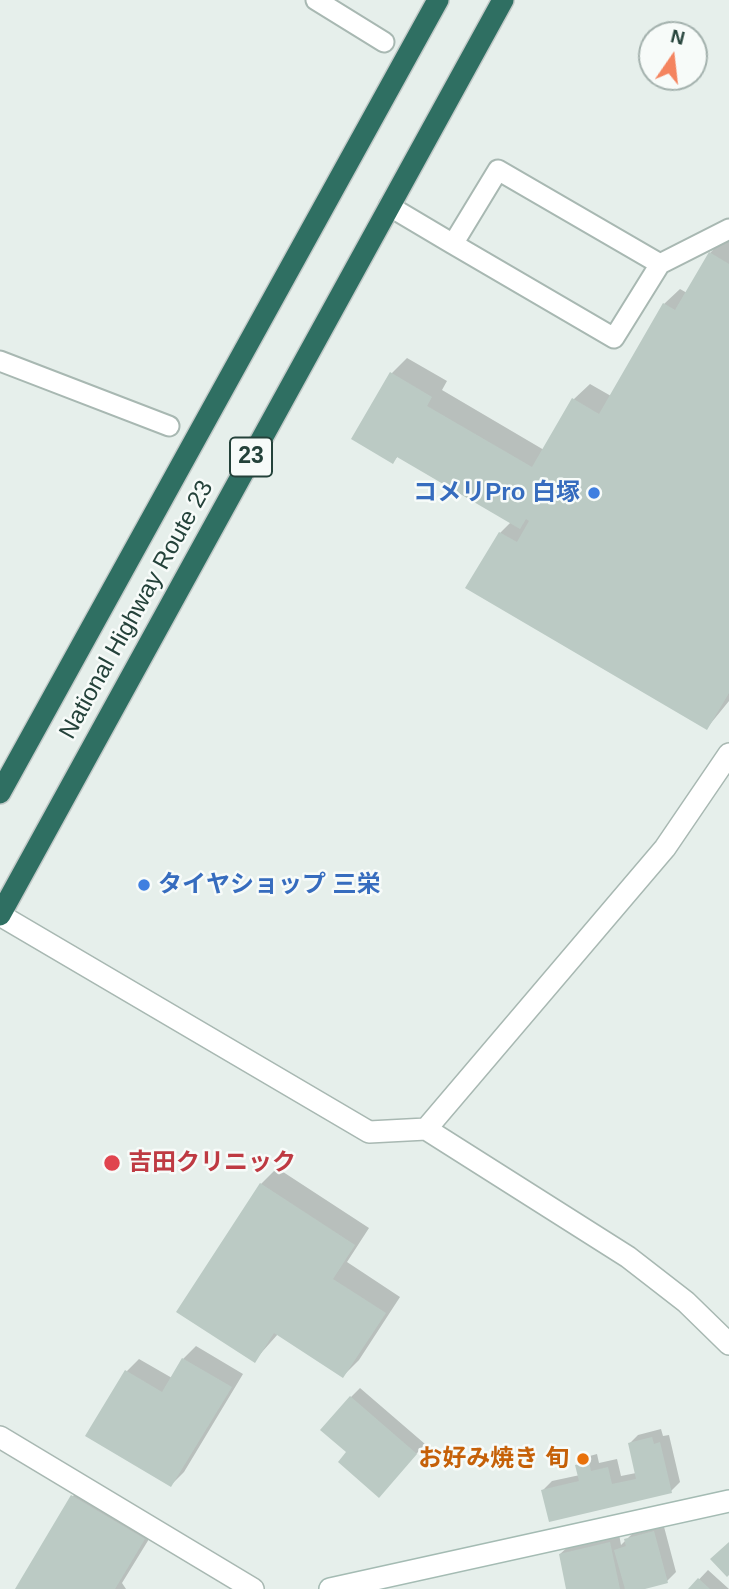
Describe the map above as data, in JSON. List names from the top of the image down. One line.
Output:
{"streets":{"highway":["23","National Highway Route 23"]},"places":["コメリPro 白塚","タイヤショップ 三栄","吉田クリニック","お好み焼き 旬"],"north":"top"}
